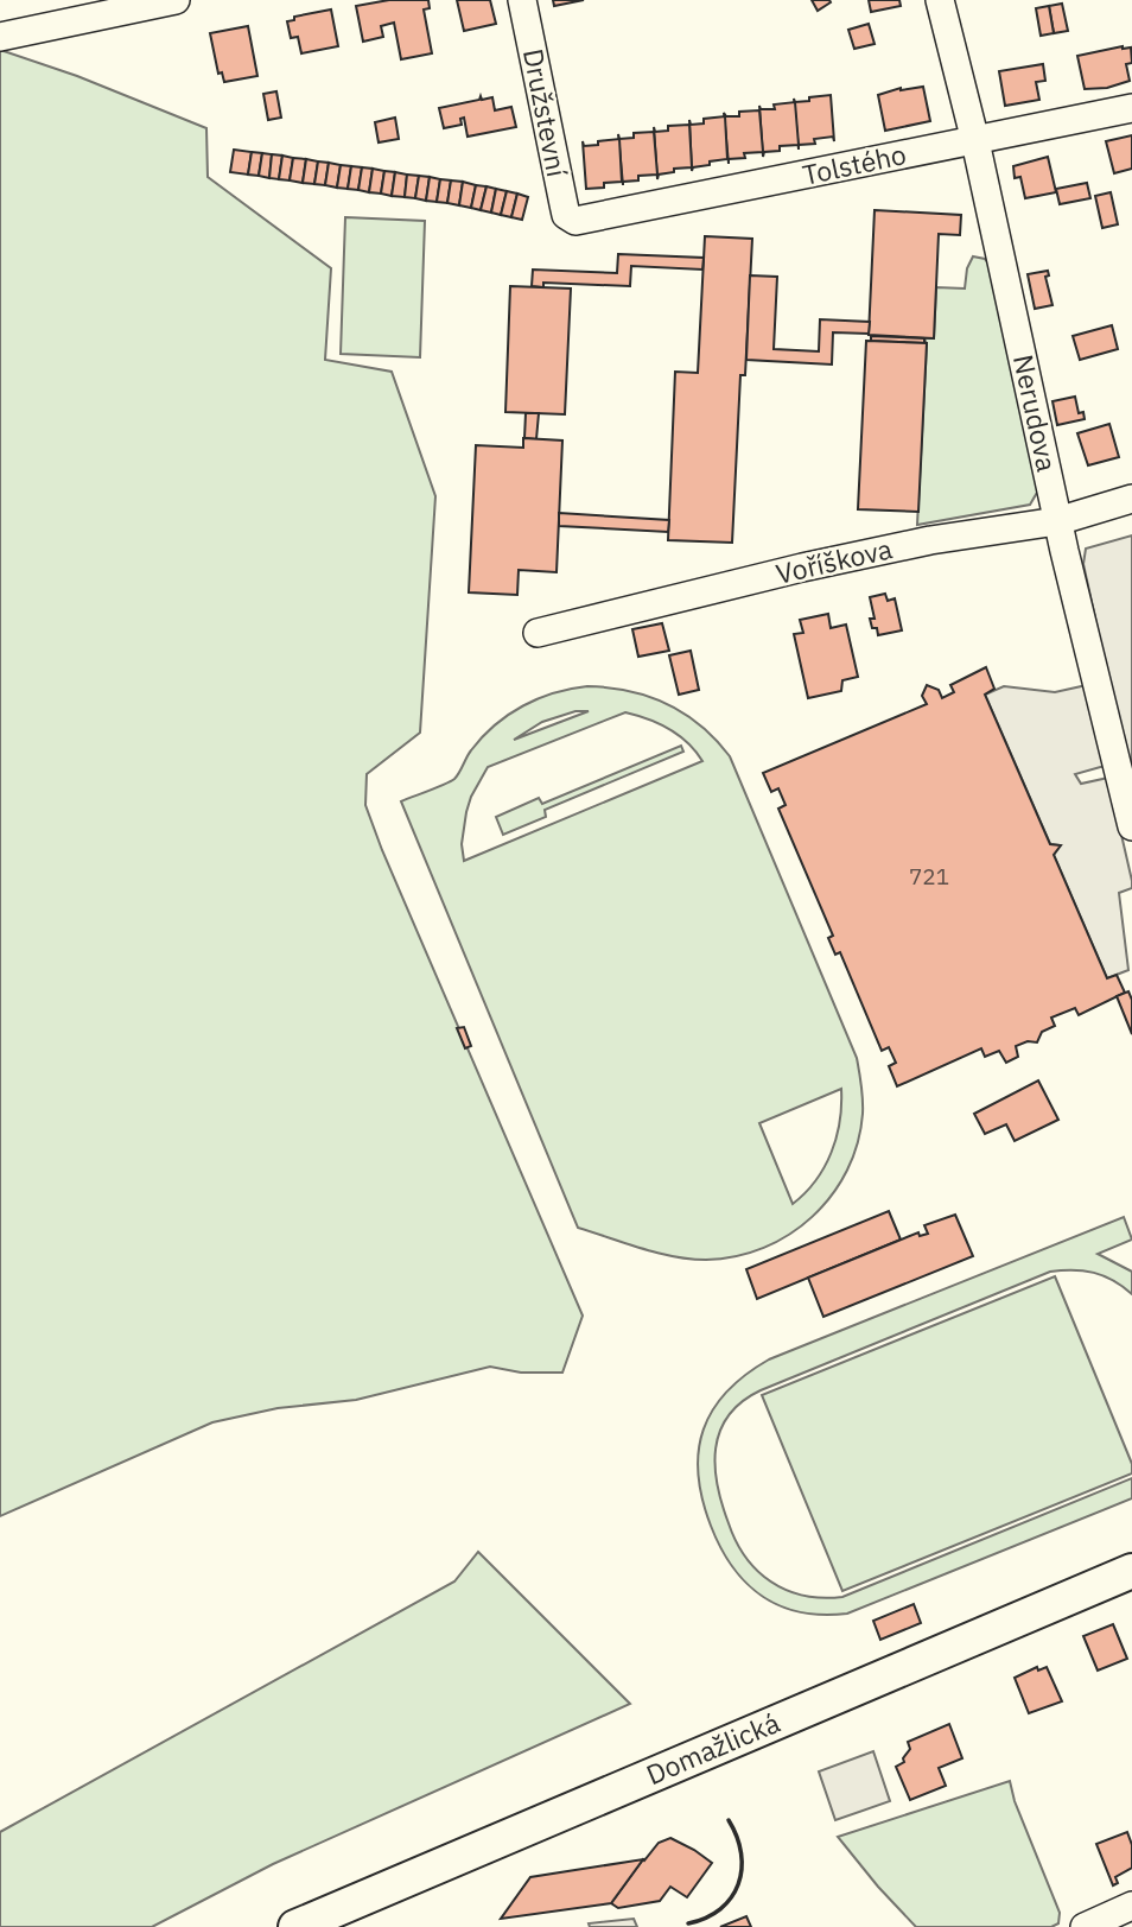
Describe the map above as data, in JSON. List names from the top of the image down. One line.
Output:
{"streets":{"main road":["Domažlická"],"street":["Družstevní","Tolstého","Nerudova","Voříškova"]},"crossings":[["Družstevní","Tolstého"],["Tolstého","Nerudova"],["Nerudova","Voříškova"]],"house_numbers":["721"]}
